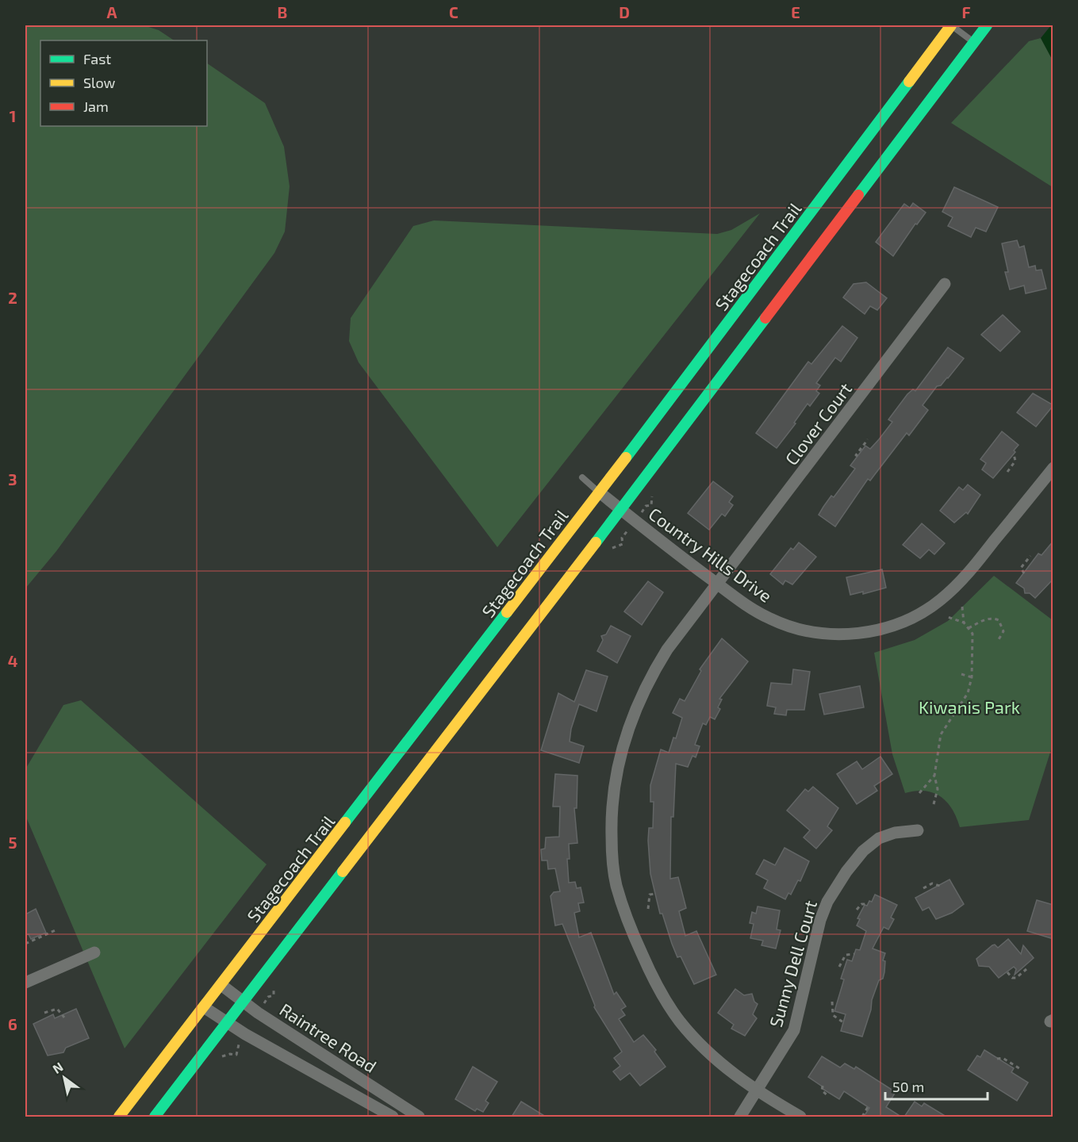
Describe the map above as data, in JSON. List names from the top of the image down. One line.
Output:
{"streets":{"main road":["Stagecoach Trail"],"street":["Clover Court","Country Hills Drive","Sunny Dell Court","Raintree Road"]},"crossings":[["Stagecoach Trail","Country Hills Drive"],["Stagecoach Trail","Raintree Road"],["Clover Court","Country Hills Drive"],["Clover Court","Sunny Dell Court"]],"parks":["Kiwanis Park"],"legend":["Fast","Slow","Jam"],"scale_bar":"50 m","north":"top left","grid":{"columns":["A","B","C","D","E","F"],"rows":["1","2","3","4","5","6"]}}
